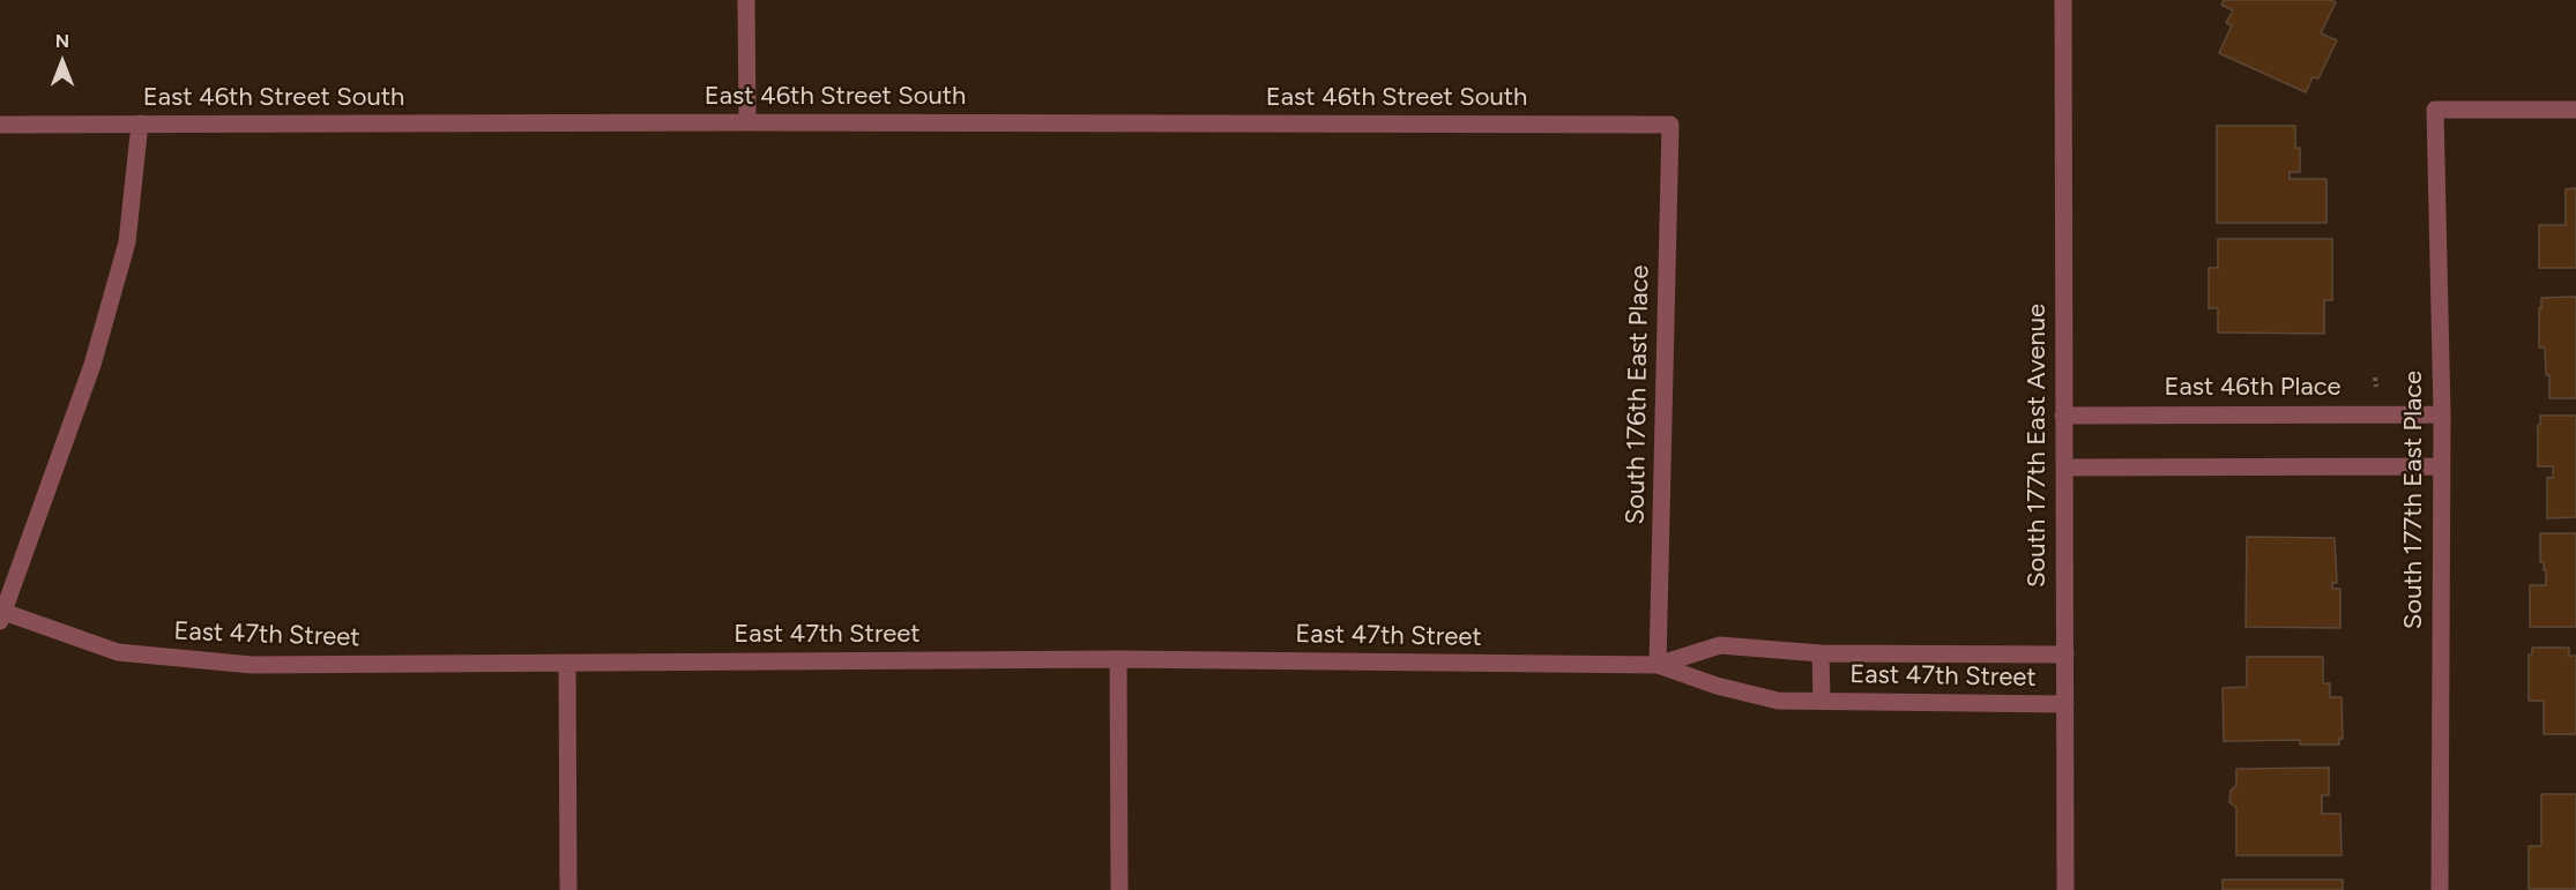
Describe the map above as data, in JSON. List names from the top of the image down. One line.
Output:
{"streets":{"street":["East 46th Street South","East 46th Place","South 176th East Place","South 177th East Avenue","South 177th East Place","East 47th Street"]},"crossings":[["East 46th Street South","South 176th East Place"],["East 46th Place","South 177th East Avenue"],["East 46th Place","South 177th East Place"],["South 176th East Place","East 47th Street"],["South 177th East Avenue","East 47th Street"]],"north":"top"}
